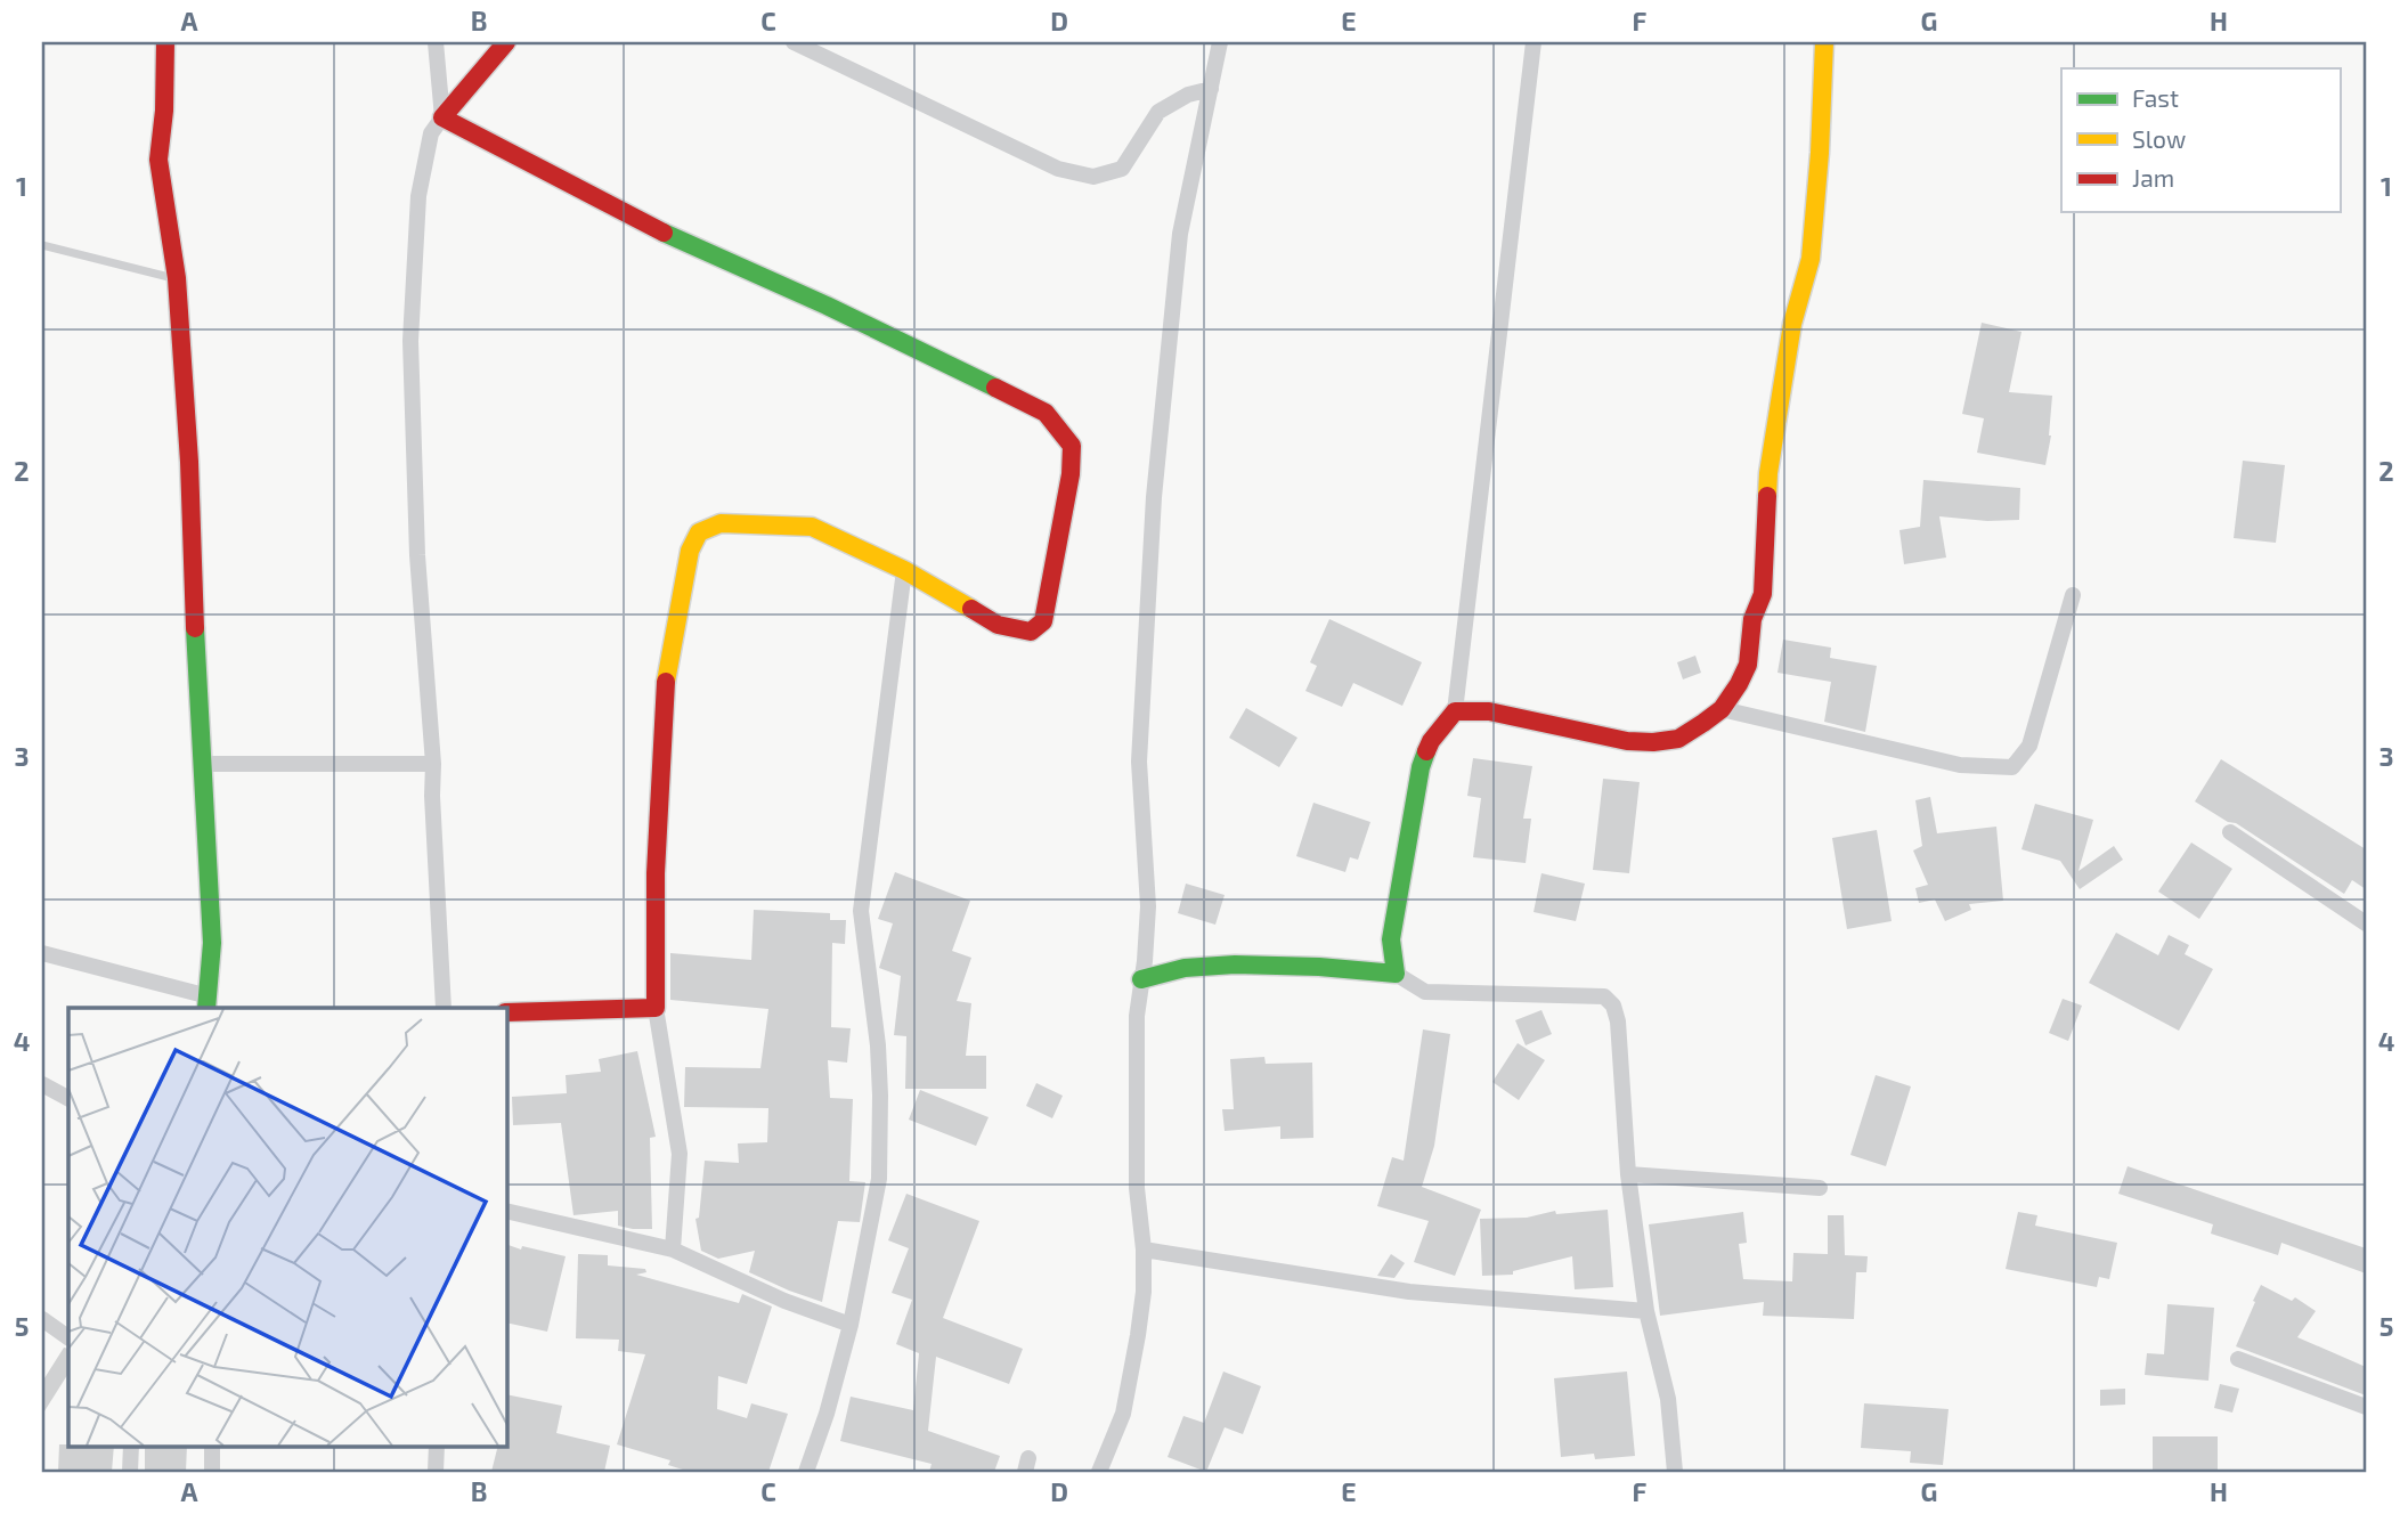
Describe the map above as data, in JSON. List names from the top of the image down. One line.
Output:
{"legend":["Fast","Slow","Jam"],"grid":{"columns":["A","B","C","D","E","F","G","H"],"rows":["1","2","3","4","5"]}}
